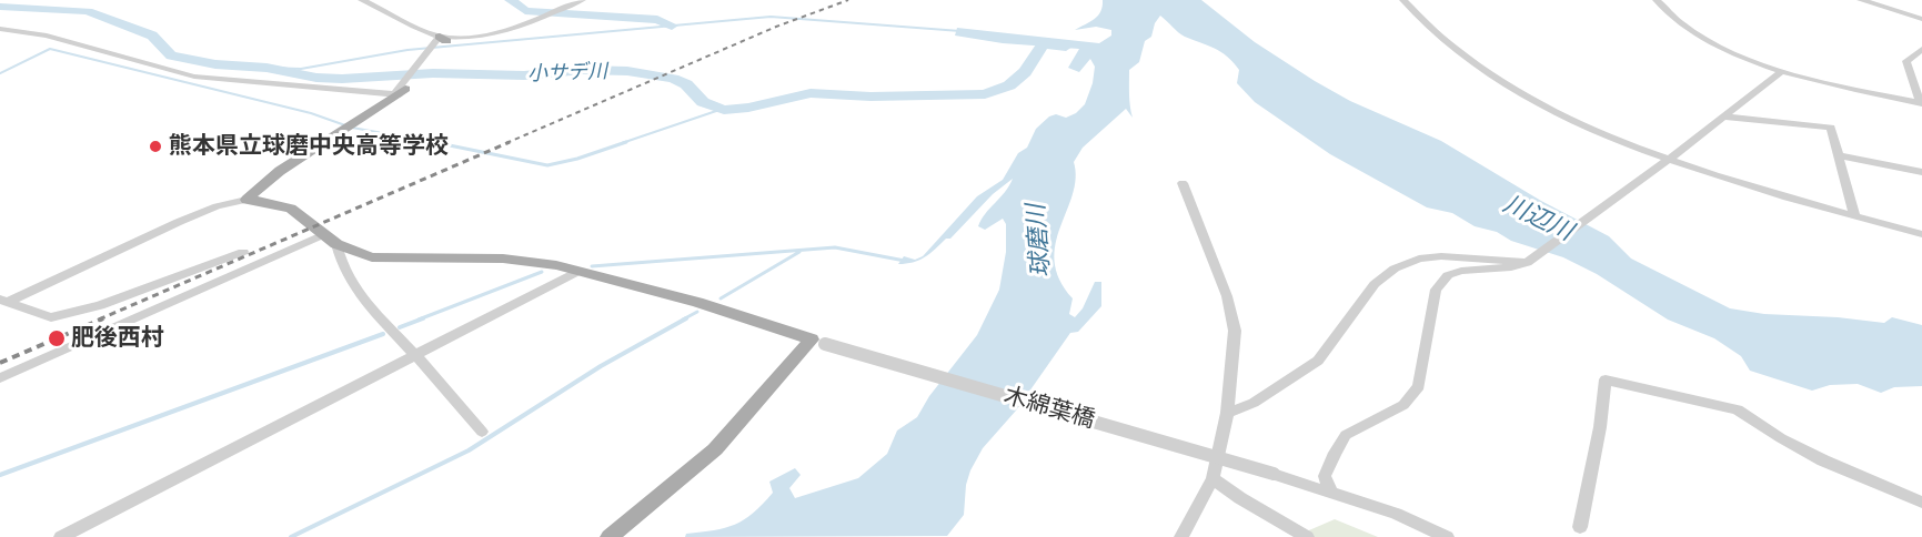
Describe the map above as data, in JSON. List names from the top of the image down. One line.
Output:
{"streets":{"street":["木綿葉橋"]},"water":["小サデ川","川辺川","球磨川"],"places":["熊本県立球磨中央高等学校","肥後西村"]}
